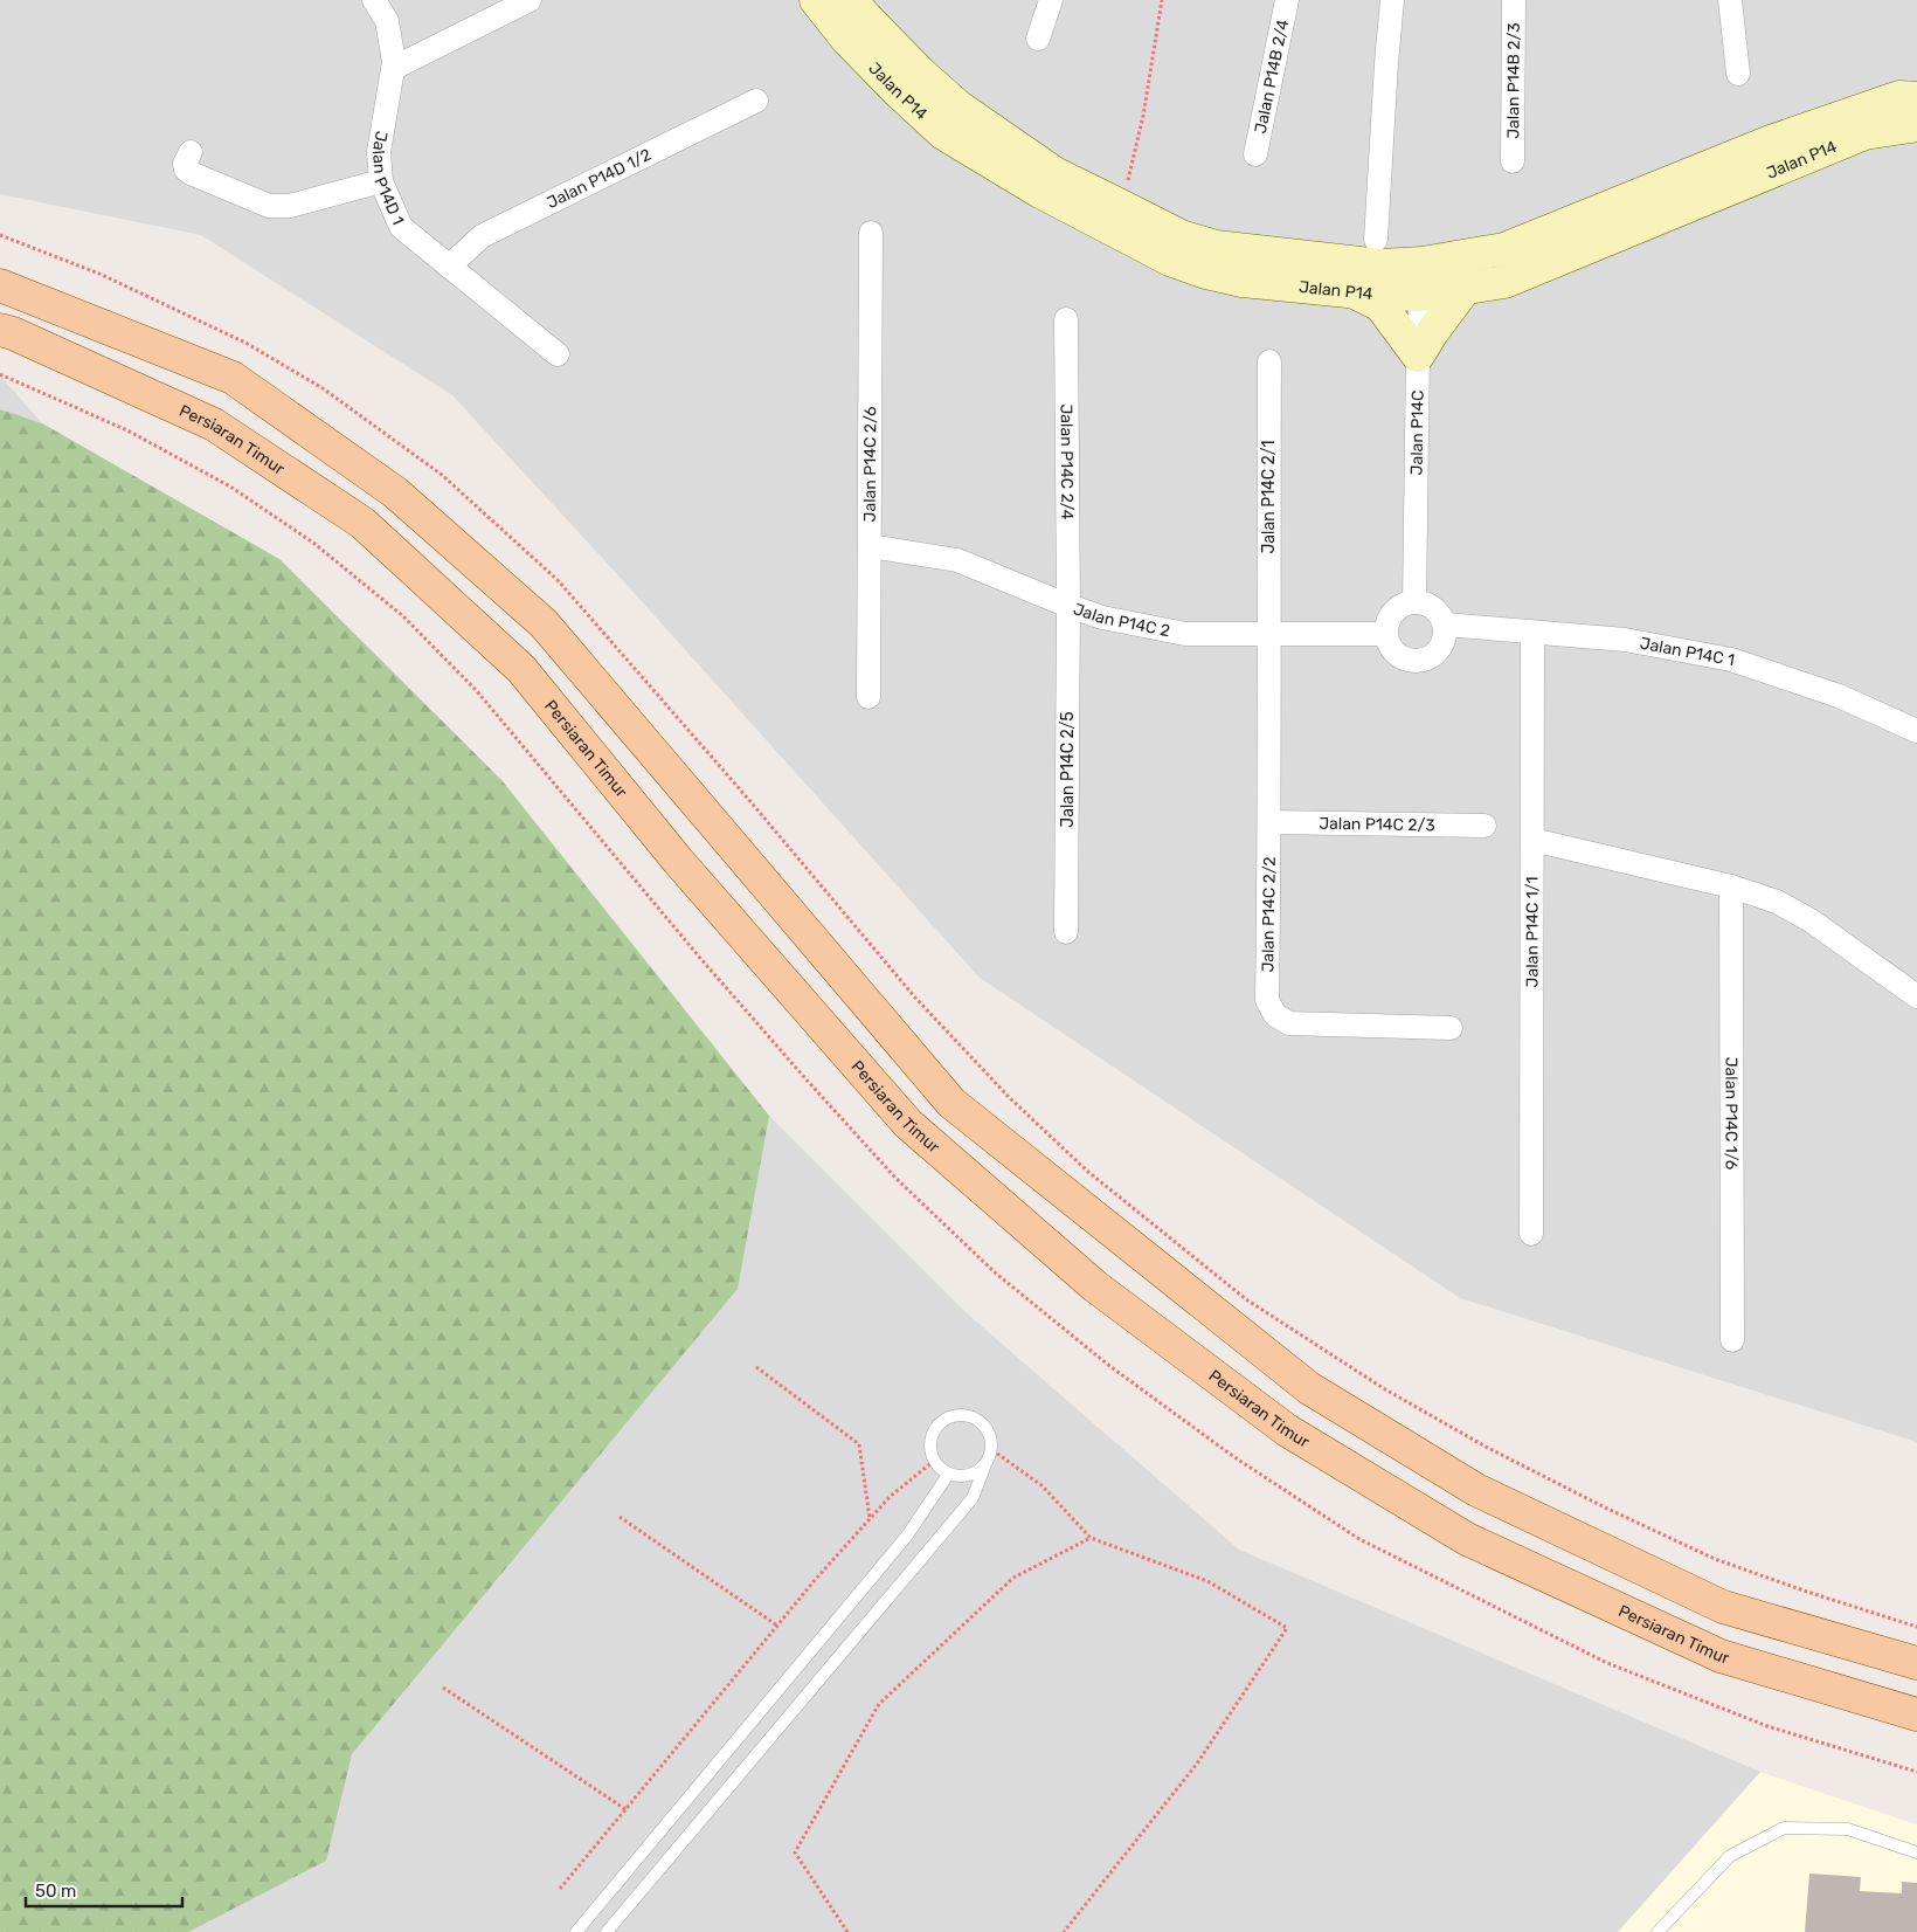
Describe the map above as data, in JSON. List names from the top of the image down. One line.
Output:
{"streets":{"main road":["Jalan P14","Persiaran Timur"],"street":["Jalan P14B 2/4","Jalan P14B 2/3","Jalan P14D 1","Jalan P14D 1/2","Jalan P14C","Jalan P14C 2/4","Jalan P14C 2/6","Jalan P14C 2/1","Jalan P14C 2","Jalan P14C 1","Jalan P14C 2/5","Jalan P14C 2/3","Jalan P14C 2/2","Jalan P14C 1/1","Jalan P14C 1/6"]},"crossings":[["Jalan P14","Jalan P14C"],["Jalan P14D 1","Jalan P14D 1/2"],["Jalan P14C","Jalan P14C 2"],["Jalan P14C","Jalan P14C 1"],["Jalan P14C 2/4","Jalan P14C 2"],["Jalan P14C 2/4","Jalan P14C 2/5"],["Jalan P14C 2/6","Jalan P14C 2"],["Jalan P14C 2/1","Jalan P14C 2"],["Jalan P14C 2/1","Jalan P14C 2/2"],["Jalan P14C 2","Jalan P14C 1"],["Jalan P14C 2","Jalan P14C 2/5"],["Jalan P14C 2","Jalan P14C 2/2"],["Jalan P14C 1","Jalan P14C 1/1"],["Jalan P14C 2/3","Jalan P14C 2/2"]],"scale_bar":"50 m"}
